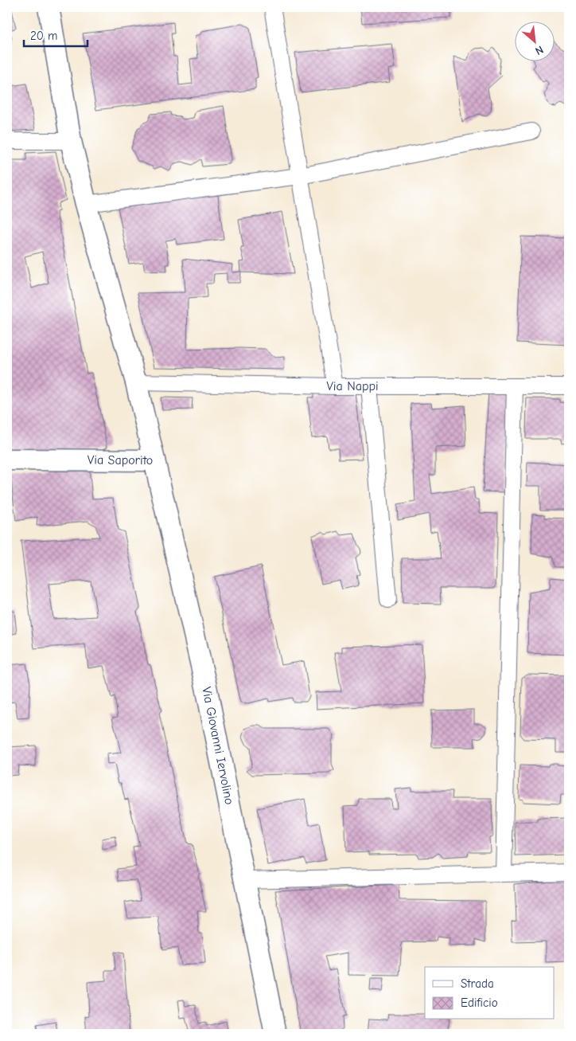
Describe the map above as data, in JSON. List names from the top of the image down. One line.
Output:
{"streets":{"street":["Via Nappi","Via Saporito","Via Giovanni Iervolino"]},"crossings":[["Via Nappi","Via Saporito"],["Via Saporito","Via Giovanni Iervolino"]],"legend":["Strada","Edificio"],"scale_bar":"20 m","north":"bottom right"}
